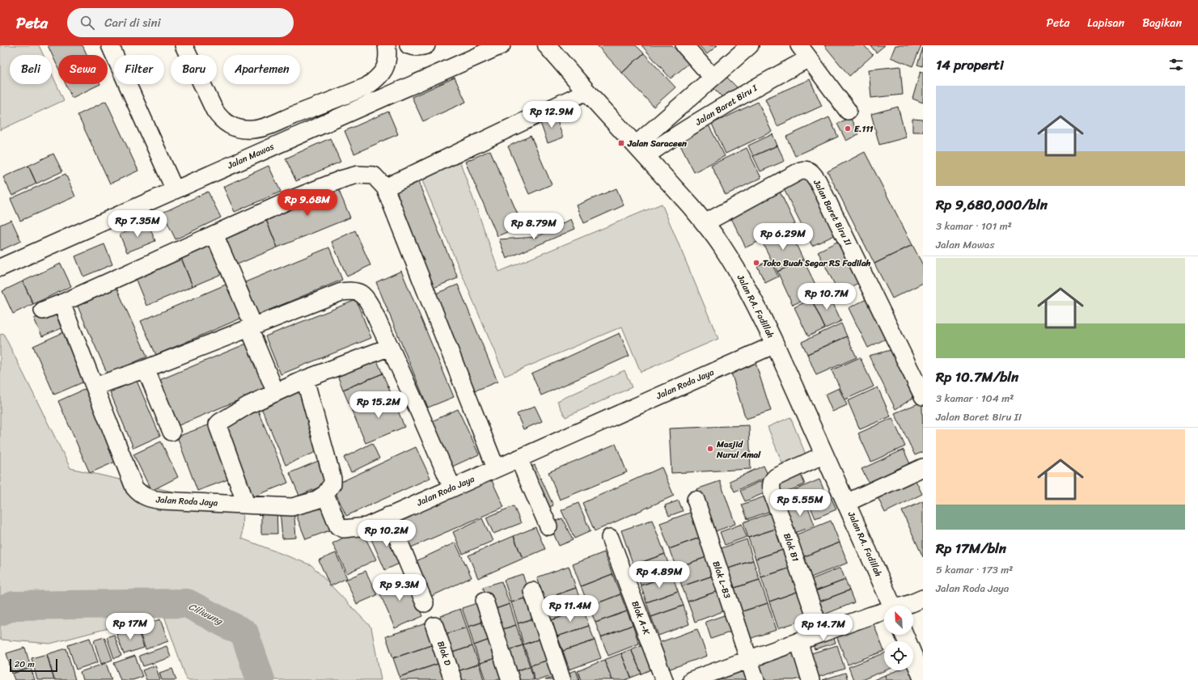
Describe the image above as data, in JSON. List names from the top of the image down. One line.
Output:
{"streets":{"main road":["Jalan RA. Fadillah"],"street":["Jalan Baret Biru I","Jalan Mawas","Jalan Baret Biru II","Jalan Roda Jaya","Blok B1","Blok L-B3","Blok A-K","Blok D"]},"crossings":[["Jalan Baret Biru I","Jalan RA. Fadillah"],["Jalan Baret Biru II","Jalan RA. Fadillah"],["Jalan RA. Fadillah","Jalan Roda Jaya"],["Jalan RA. Fadillah","Blok B1"]],"water":["Ciliwung"],"places":{"other":["E.111","Toko Buah Segar RS Fadilah","Masjid Nurul Amal"],"transit":["Jalan Saraceen"]},"scale_bar":"20 m","north":"top left","page":{"header":"Peta","search":"Cari di sini","nav":["Peta","Lapisan","Bagikan"],"heading":"14 properti","chip":["Beli","Sewa","Filter","Baru","Apartemen"],"list":[{"name":"Rp 9,680,000/bln","note":"3 kamar · 101 m² · Jalan Mawas"},{"name":"Rp 10.7M/bln","note":"3 kamar · 104 m² · Jalan Baret Biru II"},{"name":"Rp 17M/bln","note":"5 kamar · 173 m² · Jalan Roda Jaya"}],"price":["Rp 12.9M","Rp 9.68M","Rp 7.35M","Rp 8.79M","Rp 6.29M","Rp 10.7M","Rp 15.2M","Rp 5.55M","Rp 10.2M","Rp 4.89M","Rp 9.3M","Rp 11.4M","Rp 17M","Rp 14.7M"],"scale":"20 m"}}
